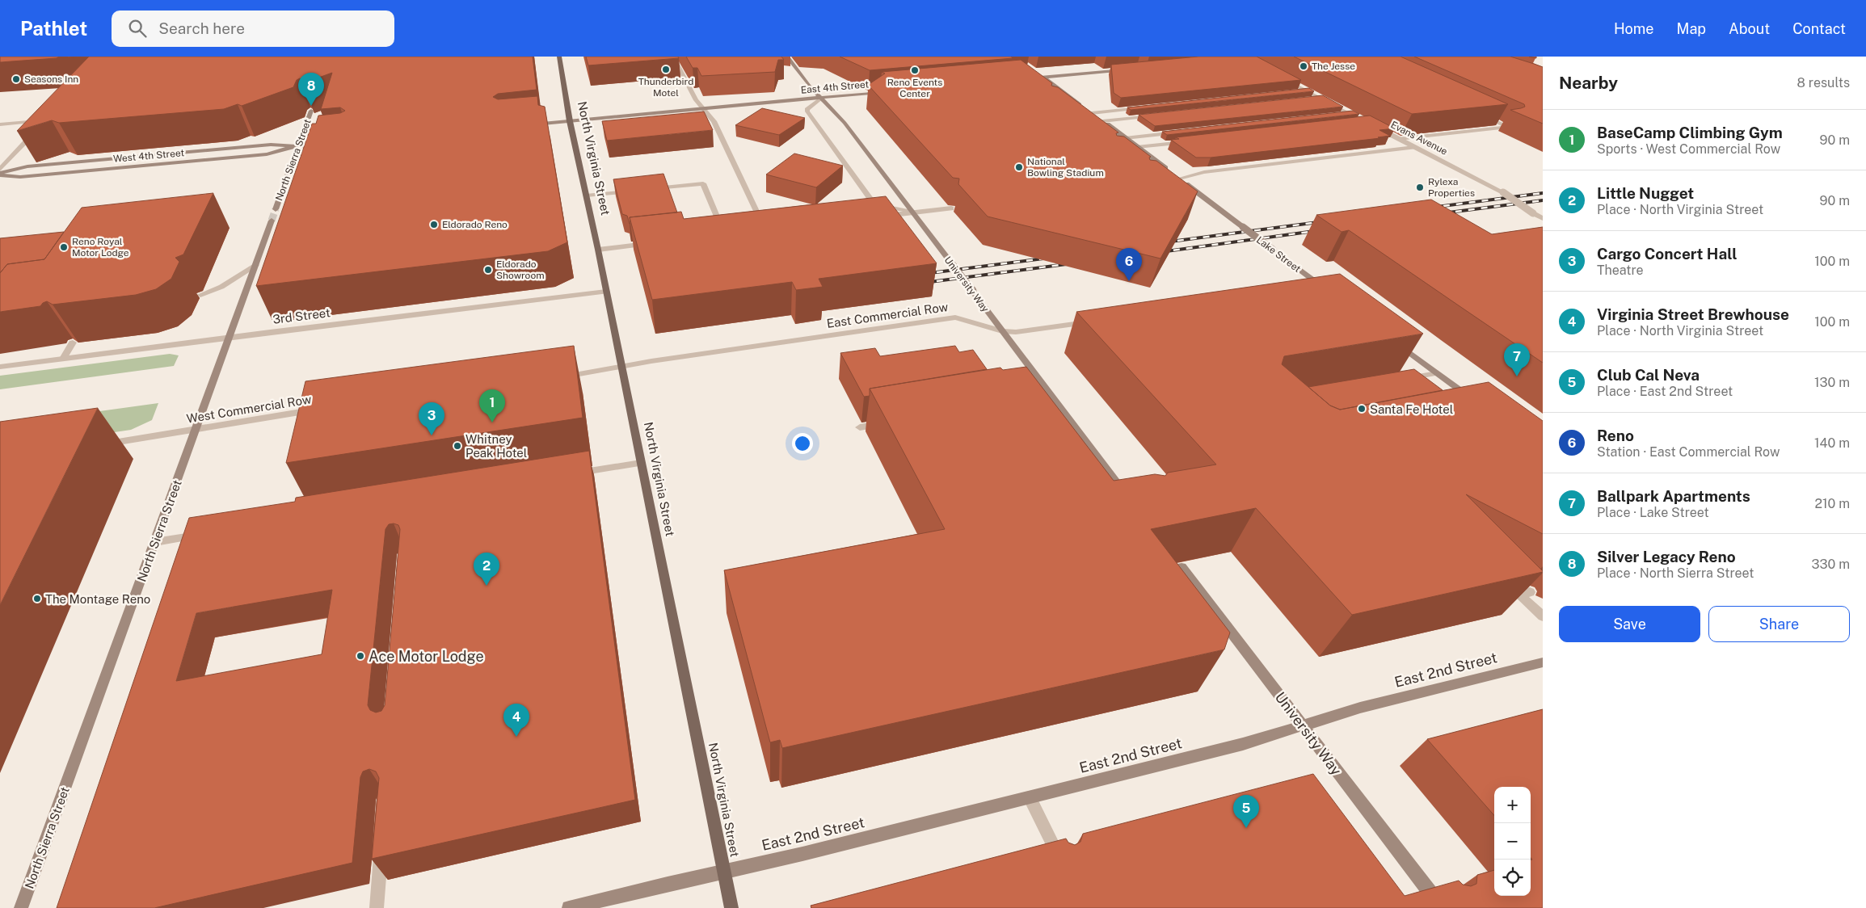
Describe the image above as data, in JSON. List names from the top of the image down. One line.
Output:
{"streets":{"main road":["East 4th Street","West 4th Street","North Virginia Street","North Sierra Street","Lake Street","University Way","East 2nd Street"],"street":["Evans Avenue","East Commercial Row","3rd Street","West Commercial Row"]},"crossings":[["East 4th Street","North Virginia Street"],["East 4th Street","University Way"],["West 4th Street","North Sierra Street"],["North Virginia Street","East Commercial Row"],["North Virginia Street","3rd Street"],["North Virginia Street","East 2nd Street"],["North Sierra Street","3rd Street"],["North Sierra Street","West Commercial Row"],["University Way","East Commercial Row"],["University Way","East 2nd Street"]],"places":["The Jesse","Thunderbird Motel","Reno Events Center","Seasons Inn","National Bowling Stadium","Rylexa Properties","Eldorado Reno","Reno Royal Motor Lodge","Eldorado Showroom","Santa Fe Hotel","Whitney Peak Hotel","The Montage Reno","Ace Motor Lodge"],"page":{"header":"Pathlet","search":"Search here","nav":["Home","Map","About","Contact"],"heading":["Nearby","8 results"],"pins":["8","6","7","1","3","2","4","5"],"list":[{"mark":"1","name":"BaseCamp Climbing Gym","note":"Sports · West Commercial Row","value":"90 m"},{"mark":"2","name":"Little Nugget","note":"Place · North Virginia Street","value":"90 m"},{"mark":"3","name":"Cargo Concert Hall","note":"Theatre","value":"100 m"},{"mark":"4","name":"Virginia Street Brewhouse","note":"Place · North Virginia Street","value":"100 m"},{"mark":"5","name":"Club Cal Neva","note":"Place · East 2nd Street","value":"130 m"},{"mark":"6","name":"Reno","note":"Station · East Commercial Row","value":"140 m"},{"mark":"7","name":"Ballpark Apartments","note":"Place · Lake Street","value":"210 m"},{"mark":"8","name":"Silver Legacy Reno","note":"Place · North Sierra Street","value":"330 m"}],"buttons":["Save","Share"],"map_buttons":["+","−"]}}
